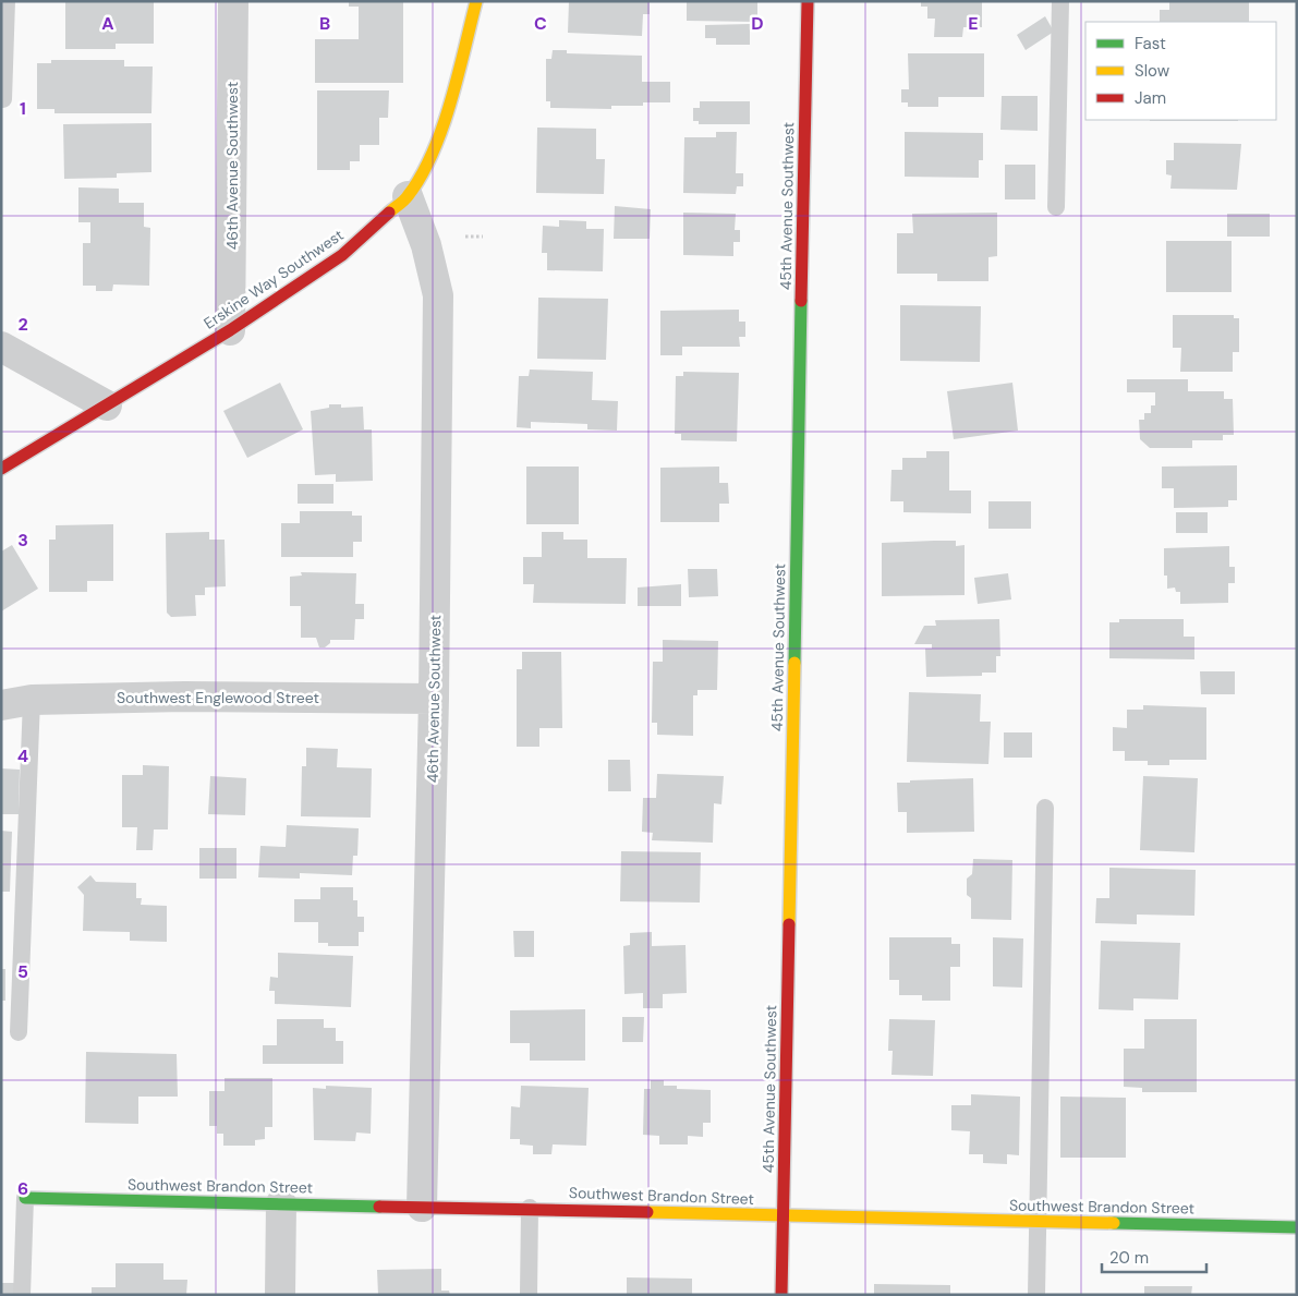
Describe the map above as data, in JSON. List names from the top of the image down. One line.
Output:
{"streets":{"street":["46th Avenue Southwest","45th Avenue Southwest","Erskine Way Southwest","Southwest Englewood Street","Southwest Brandon Street"]},"crossings":[["46th Avenue Southwest","Erskine Way Southwest"],["46th Avenue Southwest","Southwest Englewood Street"],["46th Avenue Southwest","Southwest Brandon Street"],["45th Avenue Southwest","Southwest Brandon Street"]],"legend":["Fast","Slow","Jam"],"scale_bar":"20 m","grid":{"columns":["A","B","C","D","E"],"rows":["1","2","3","4","5","6"]}}
